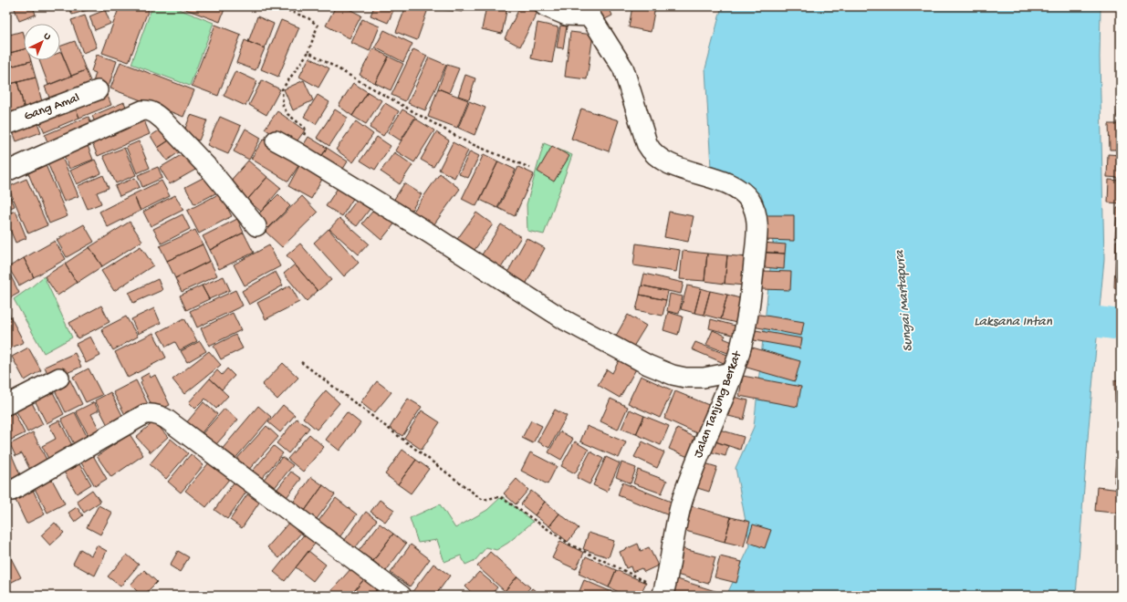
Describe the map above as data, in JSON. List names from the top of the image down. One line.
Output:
{"streets":{"street":["Gang Amal","Jalan Tanjung Berkat"]},"water":["Sungai Martapura","Laksana Intan"],"north":"top right"}
